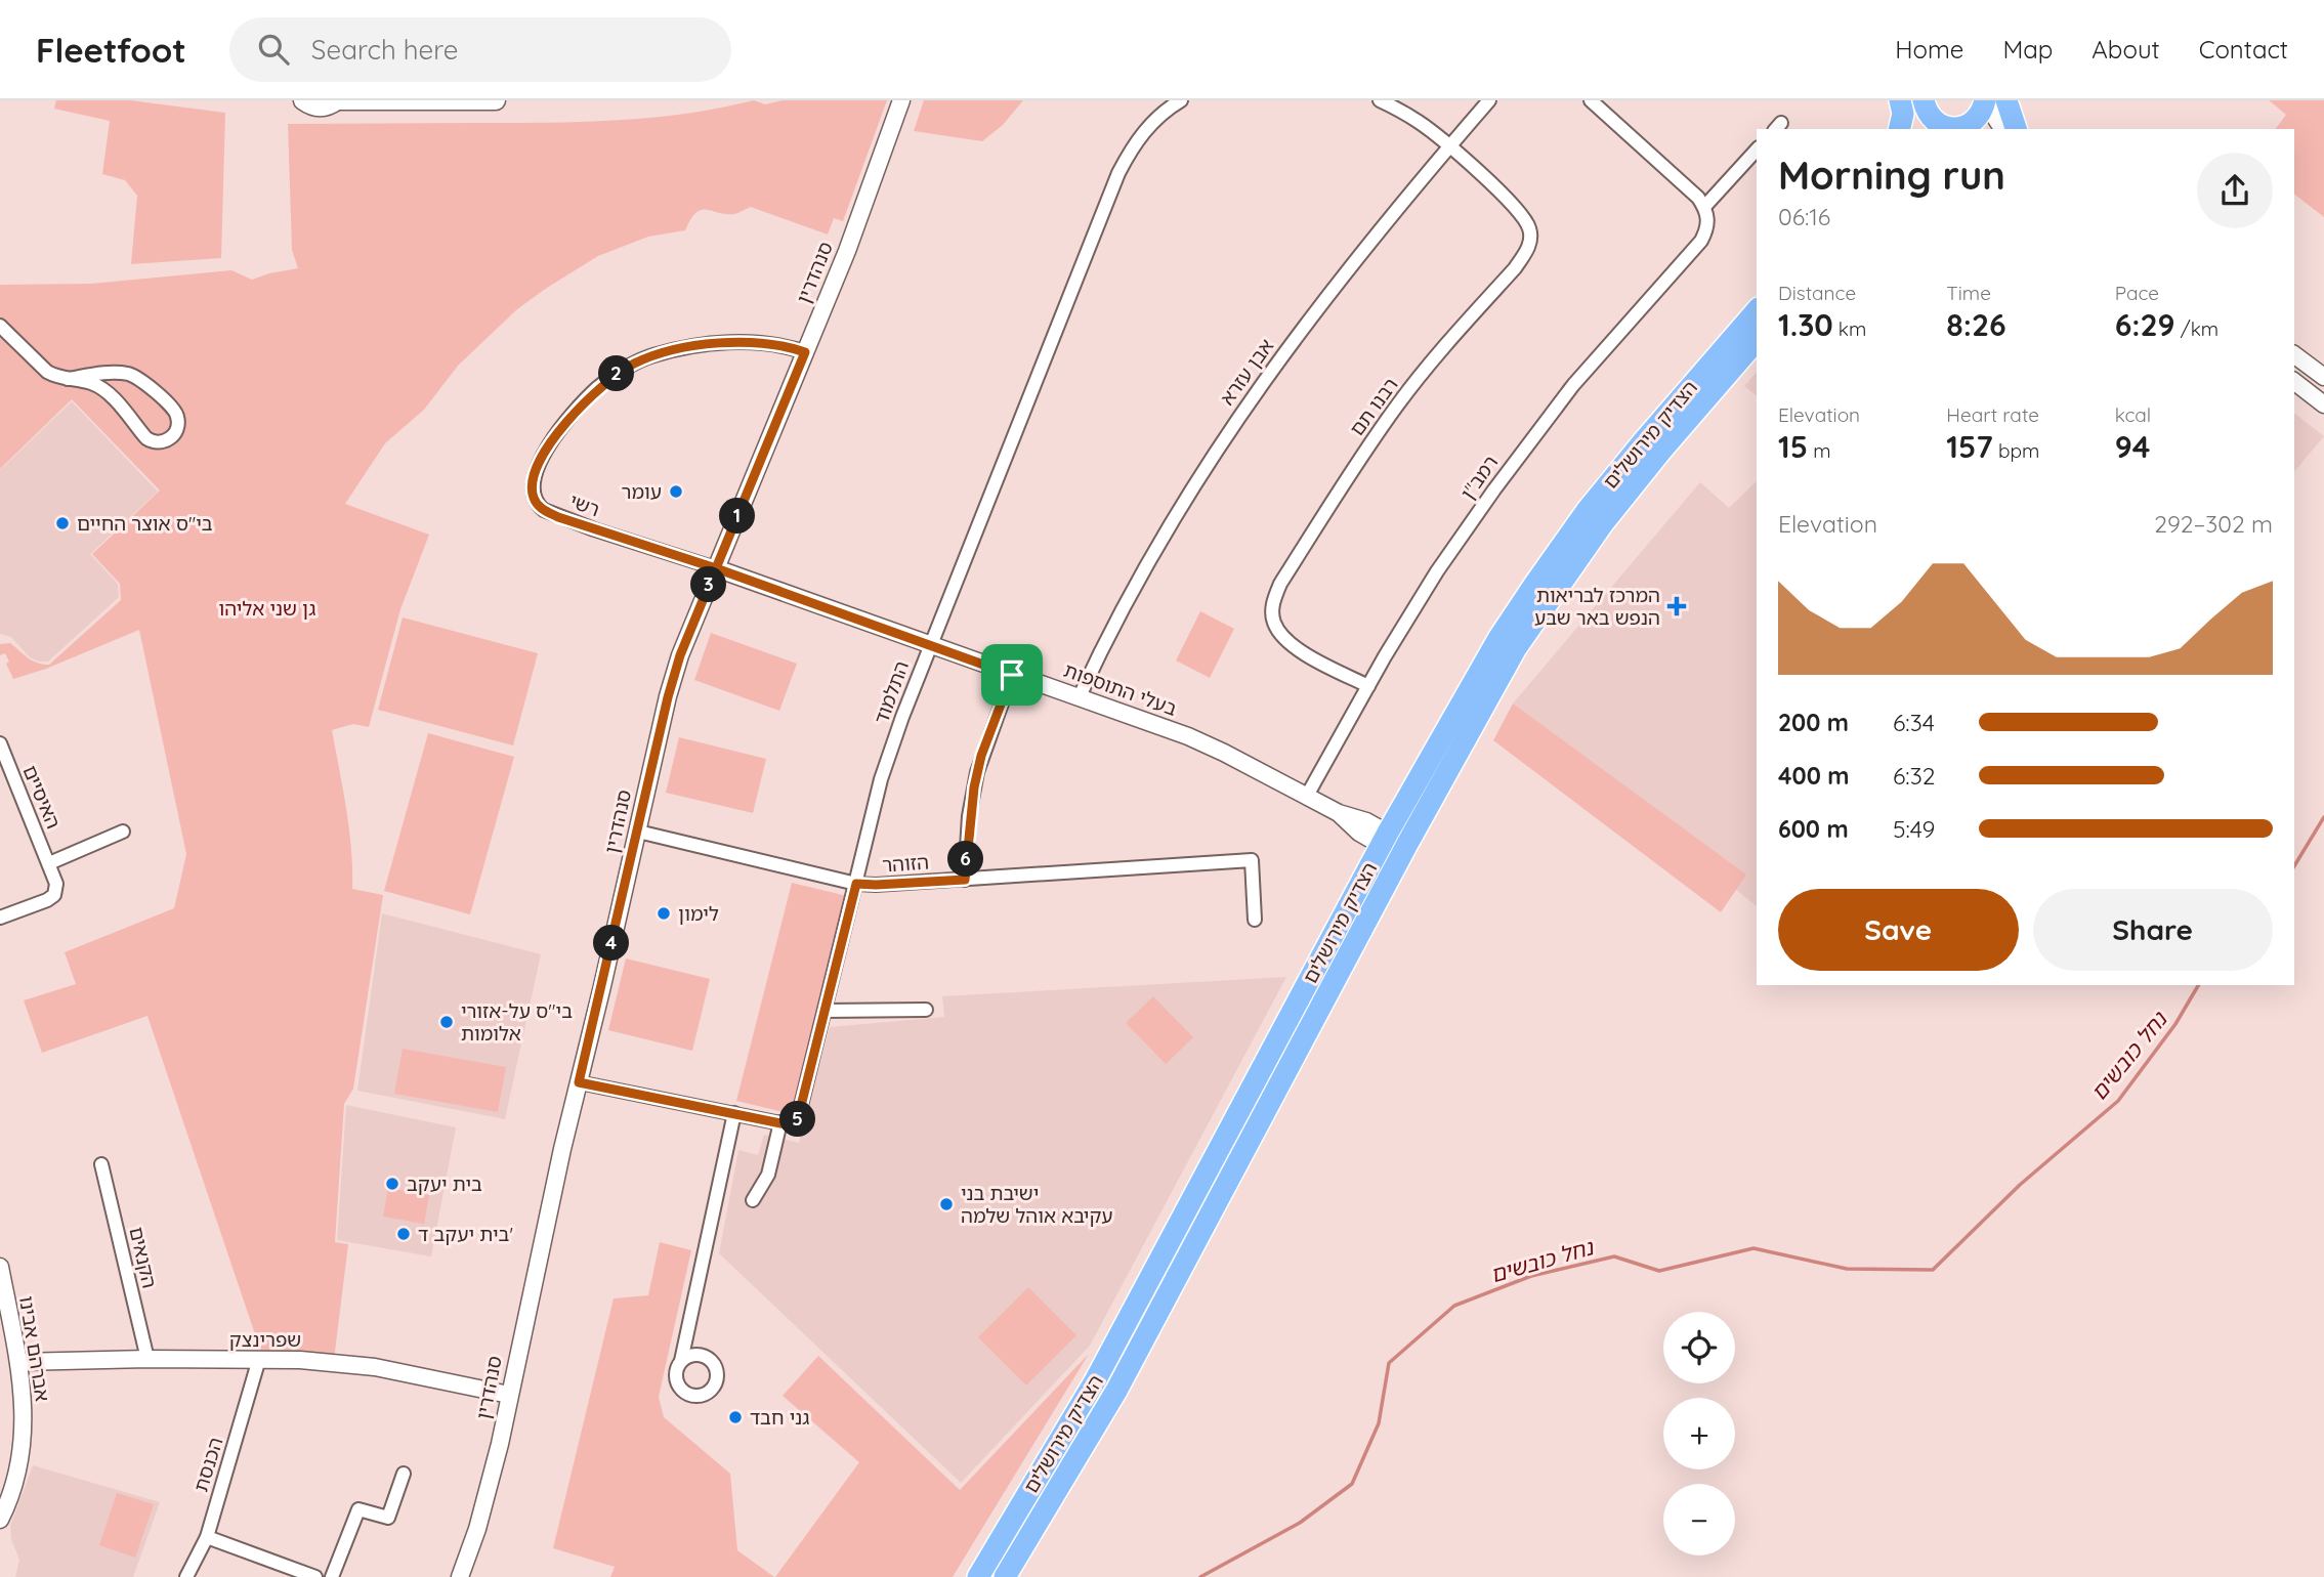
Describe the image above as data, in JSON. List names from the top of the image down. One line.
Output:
{"streets":{"main road":["הצדיק מירושלים"],"street":["סנהדרין","אבן עזרא","רבנו תם","רמב\"ן","רשי","בעלי התוספות","התלמוד","האיסיים","הזוהר","הקנאים","שפרינצק","אברהם אבינו","הכנסת"]},"crossings":[["סנהדרין","רשי"],["סנהדרין","בעלי התוספות"],["סנהדרין","הזוהר"],["סנהדרין","שפרינצק"],["אבן עזרא","רבנו תם"],["אבן עזרא","בעלי התוספות"],["רבנו תם","רמב\"ן"],["הצדיק מירושלים","בעלי התוספות"],["רמב\"ן","בעלי התוספות"],["רשי","בעלי התוספות"],["בעלי התוספות","התלמוד"],["התלמוד","הזוהר"],["הקנאים","שפרינצק"],["שפרינצק","אברהם אבינו"],["שפרינצק","הכנסת"]],"water":["נחל כובשים"],"parks":["גן שני אליהו"],"places":{"other":["עומר","בי\"ס אוצר החיים","לימון","בי\"ס על-אזורי אלומות","בית יעקב","ישיבת בני עקיבא אוהל שלמה","בית יעקב ד'","גני חבד"],"health":["המרכז לבריאות הנפש באר שבע"]},"page":{"header":"Fleetfoot","search":"Search here","nav":["Home","Map","About","Contact"],"heading":["Morning run","06:16"],"stats":[["Distance","1.30 km"],["Time","8:26"],["Pace","6:29 /km"],["Elevation","15 m"],["Heart rate","157 bpm"],["kcal","94"]],"pins":["2","1","3","6","4","5"],"chart":["Elevation","292–302 m"],"list":[{"name":"200 m","note":"6:34"},{"name":"400 m","note":"6:32"},{"name":"600 m","note":"5:49"}],"buttons":["Save","Share"],"map_buttons":["+","−"]}}
